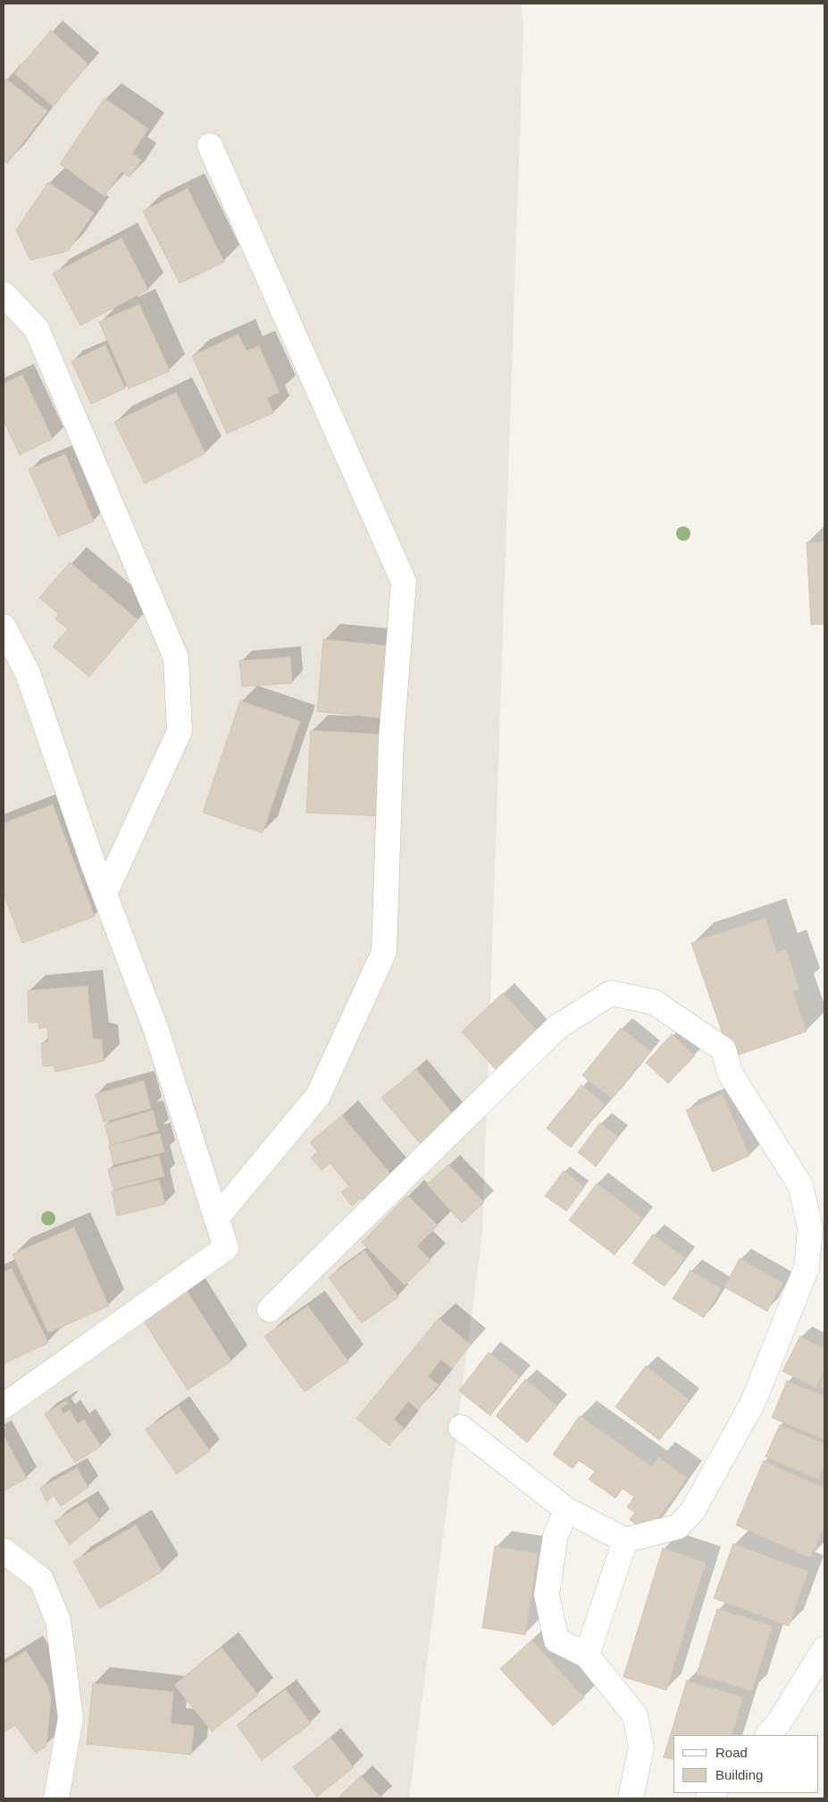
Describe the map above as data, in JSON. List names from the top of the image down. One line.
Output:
{"legend":["Road","Building"]}
